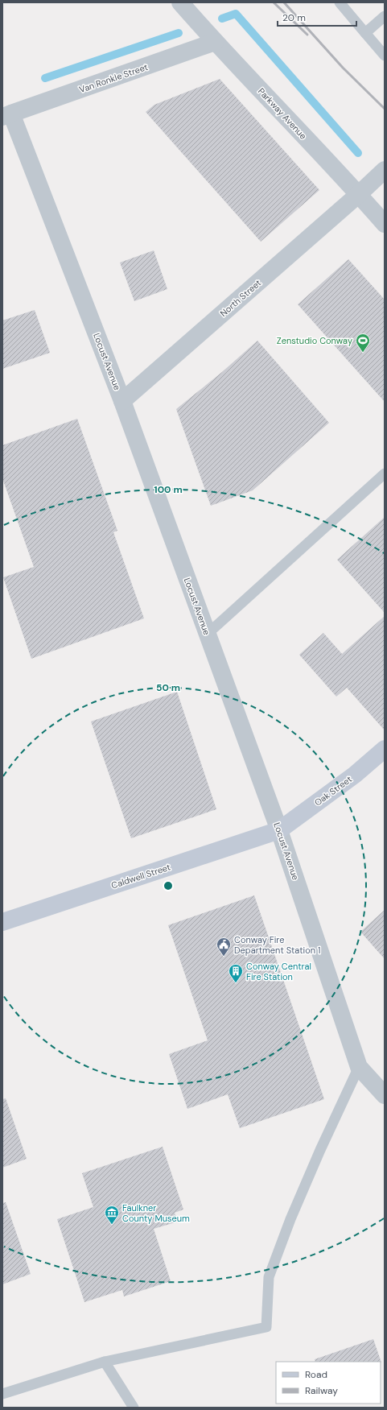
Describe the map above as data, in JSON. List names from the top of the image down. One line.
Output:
{"streets":{"main road":["Oak Street","Caldwell Street"],"street":["Van Ronkle Street","Parkway Avenue","North Street","Locust Avenue"]},"crossings":[["Van Ronkle Street","Parkway Avenue"],["Van Ronkle Street","Locust Avenue"],["Parkway Avenue","North Street"],["North Street","Locust Avenue"],["Locust Avenue","Oak Street"],["Locust Avenue","Caldwell Street"],["Oak Street","Caldwell Street"]],"places":{"sports":["Zenstudio Conway"],"public building":["Conway Fire Department Station 1"],"building":["Conway Central Fire Station"],"museum":["Faulkner County Museum"]},"legend":["Road","Railway"],"scale_bar":"20 m","rings":["100 m","50 m"]}
